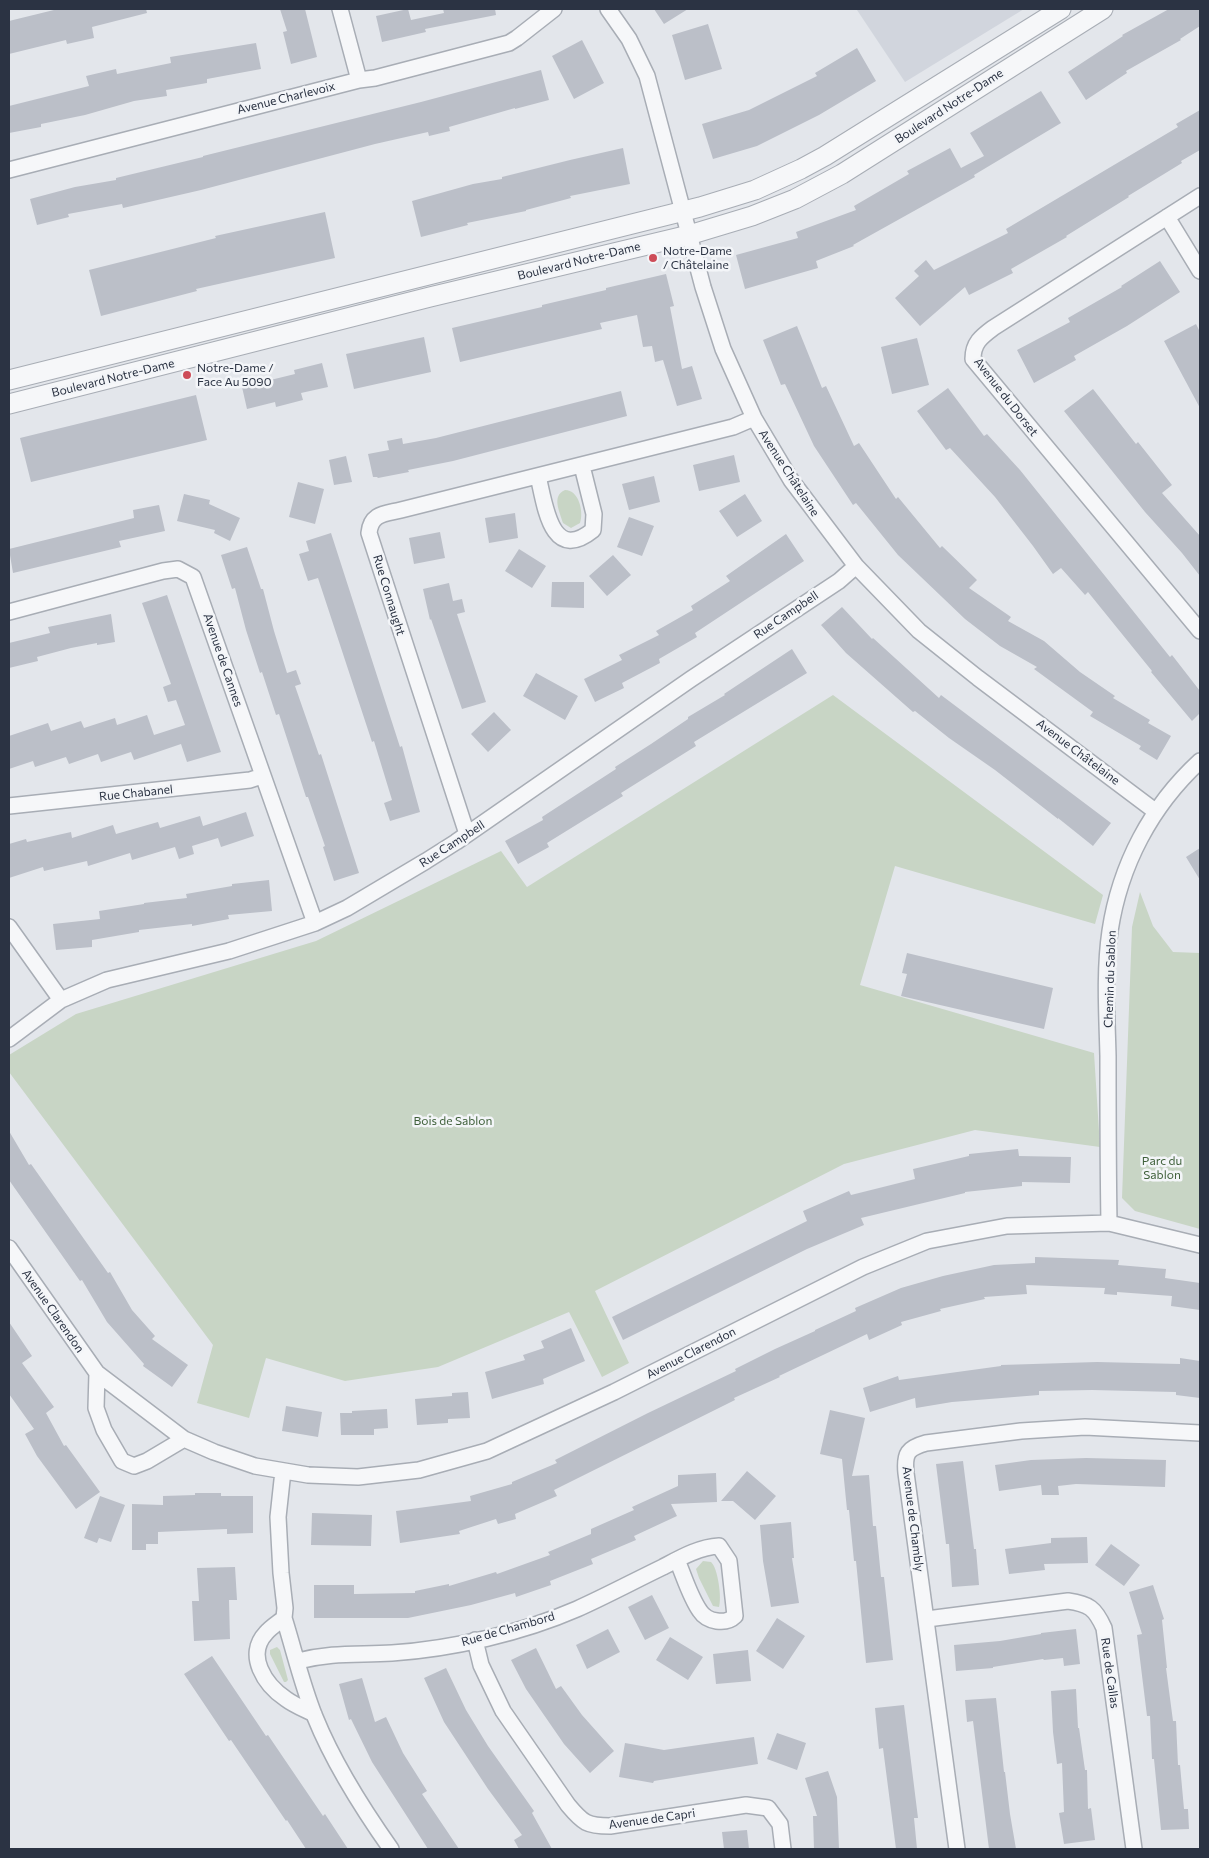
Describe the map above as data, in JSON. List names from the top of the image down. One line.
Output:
{"streets":{"street":["Avenue Charlevoix","Boulevard Notre-Dame","Avenue du Dorset","Avenue Châtelaine","Rue Connaught","Rue Campbell","Avenue de Cannes","Rue Chabanel","Chemin du Sablon","Avenue Clarendon","Avenue de Chambly","Rue de Chambord","Rue de Callas","Avenue de Capri"]},"crossings":[["Boulevard Notre-Dame","Avenue Châtelaine"],["Avenue Châtelaine","Rue Connaught"],["Avenue Châtelaine","Rue Campbell"],["Avenue Châtelaine","Chemin du Sablon"],["Rue Connaught","Rue Campbell"],["Rue Campbell","Avenue de Cannes"],["Avenue de Cannes","Rue Chabanel"],["Chemin du Sablon","Avenue Clarendon"],["Avenue de Chambly","Rue de Callas"],["Rue de Chambord","Avenue de Capri"]],"parks":["Bois de Sablon","Parc du Sablon"],"places":["Notre-Dame / Châtelaine","Notre-Dame / Face Au 5090"]}
